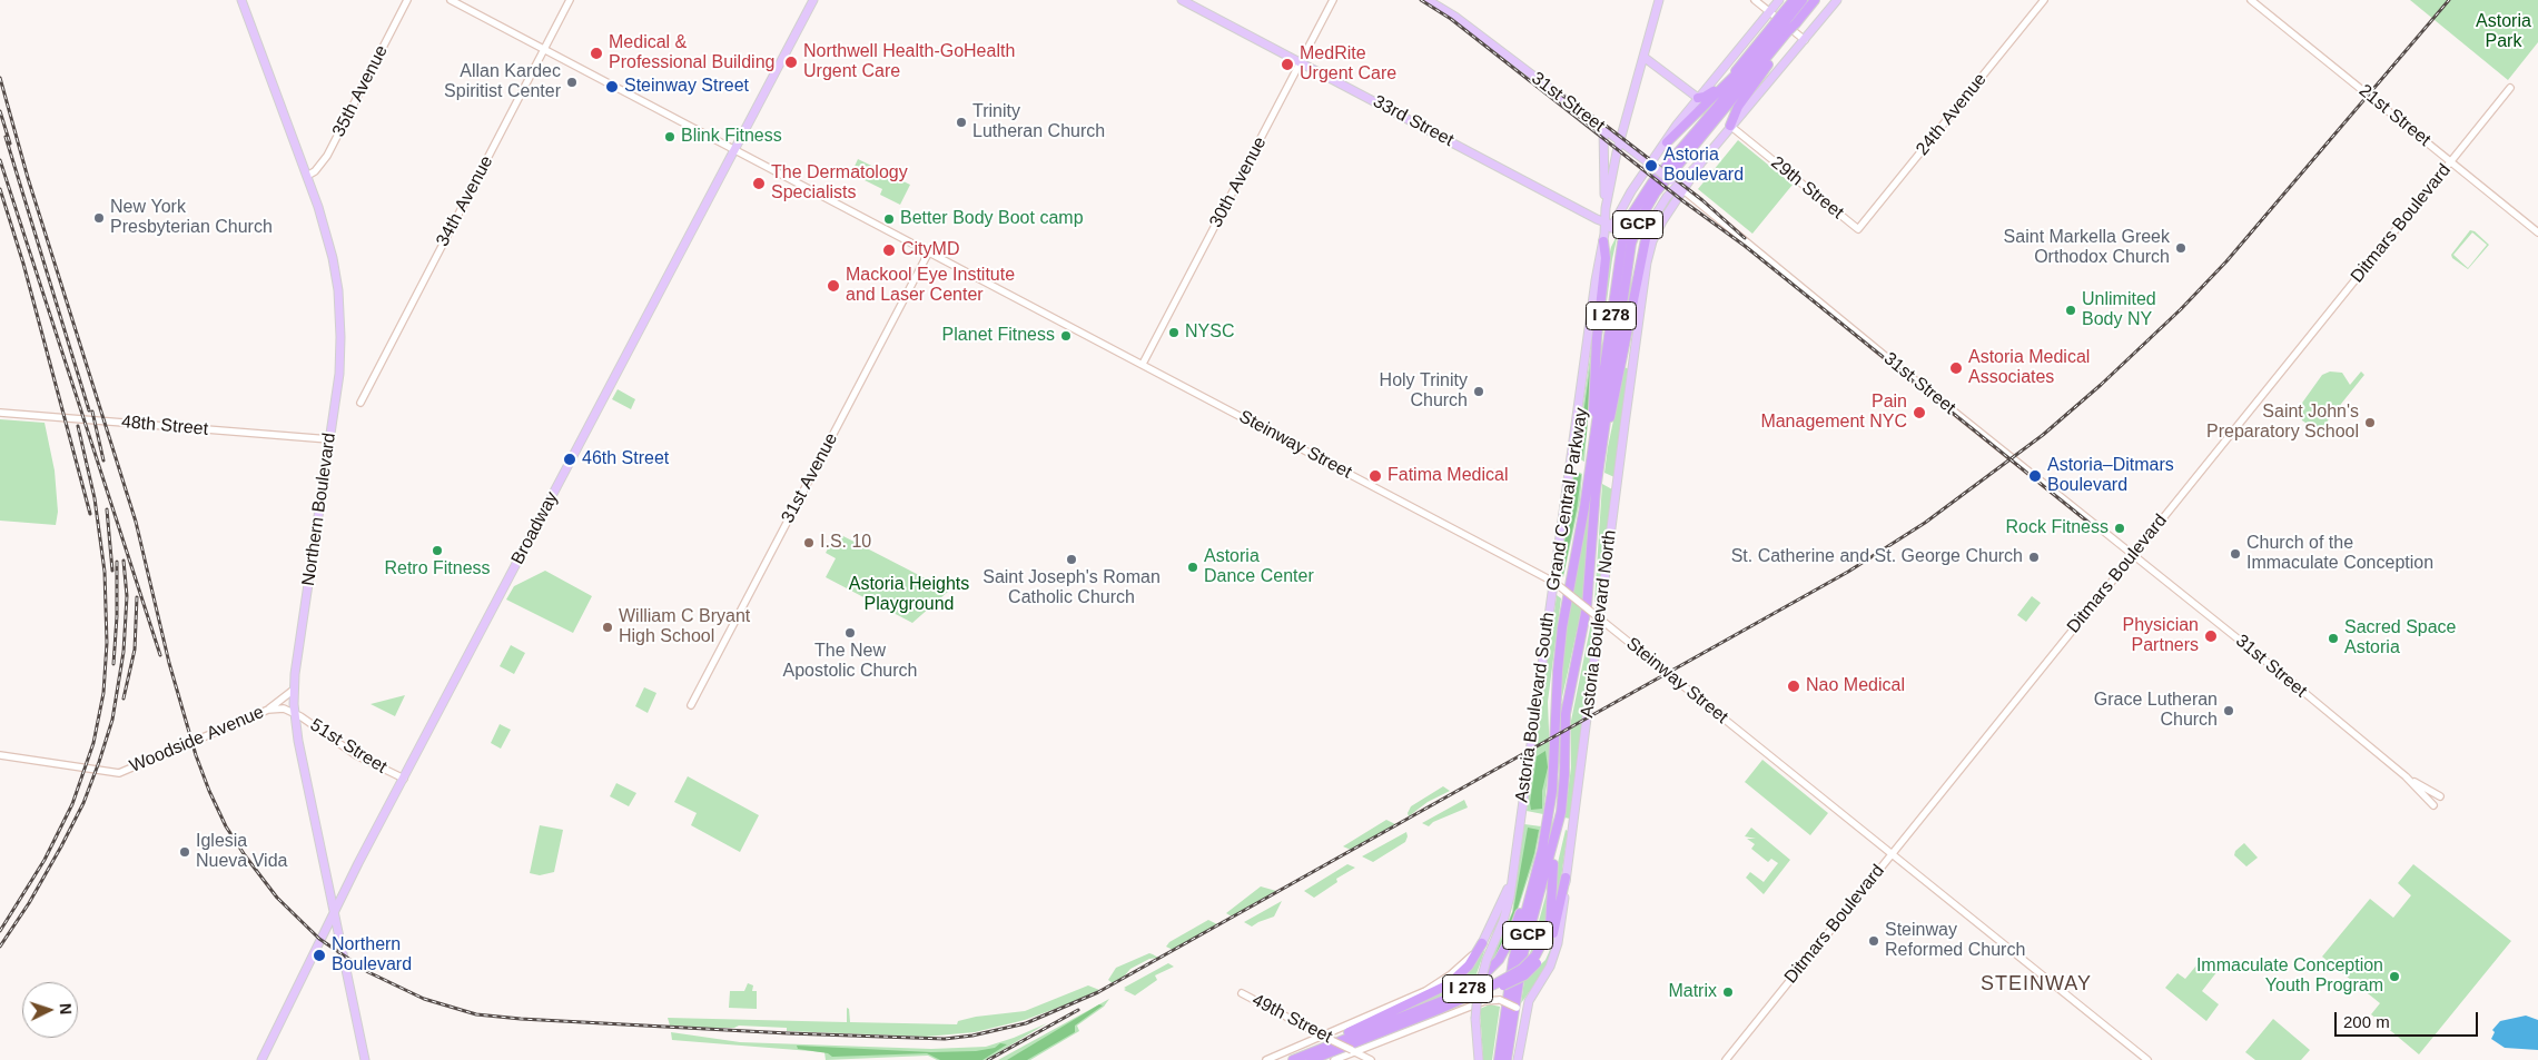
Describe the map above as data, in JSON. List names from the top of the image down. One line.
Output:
{"streets":{"highway":["GCP","I 278","Grand Central Parkway"],"main road":["31st Street","33rd Street","Northern Boulevard","Broadway","Astoria Boulevard North","Astoria Boulevard South"],"street":["35th Avenue","24th Avenue","21st Street","30th Avenue","29th Street","34th Avenue","Ditmars Boulevard","48th Street","Steinway Street","31st Avenue","Woodside Avenue","51st Street","49th Street"]},"crossings":[["35th Avenue","Northern Boulevard"],["31st Street","Ditmars Boulevard"],["31st Street","Astoria Boulevard North"],["31st Street","Astoria Boulevard South"],["24th Avenue","29th Street"],["21st Street","Ditmars Boulevard"],["33rd Street","30th Avenue"],["33rd Street","Astoria Boulevard South"],["30th Avenue","Steinway Street"],["34th Avenue","Steinway Street"],["Ditmars Boulevard","Steinway Street"],["I 278","Grand Central Parkway"],["48th Street","Northern Boulevard"],["Steinway Street","31st Avenue"],["Steinway Street","Broadway"],["Steinway Street","Astoria Boulevard North"],["Steinway Street","Astoria Boulevard South"],["Northern Boulevard","Broadway"],["Northern Boulevard","Woodside Avenue"],["Northern Boulevard","51st Street"],["Broadway","51st Street"],["Woodside Avenue","51st Street"]],"districts":["STEINWAY"],"parks":["Astoria Park","Astoria Heights Playground"],"places":["Medical & Professional Building","Northwell Health-GoHealth Urgent Care","MedRite Urgent Care","Allan Kardec Spiritist Center","Steinway Street","Trinity Lutheran Church","Blink Fitness","Astoria Boulevard","The Dermatology Specialists","New York Presbyterian Church","Better Body Boot camp","Saint Markella Greek Orthodox Church","CityMD","Mackool Eye Institute and Laser Center","Unlimited Body NY","NYSC","Planet Fitness","Astoria Medical Associates","Holy Trinity Church","Pain Management NYC","Saint John's Preparatory School","46th Street","Fatima Medical","Astoria–Ditmars Boulevard","Rock Fitness","I.S. 10","Retro Fitness","Church of the Immaculate Conception","St. Catherine and St. George Church","Saint Joseph's Roman Catholic Church","Astoria Dance Center","William C Bryant High School","The New Apostolic Church","Physician Partners","Sacred Space Astoria","Nao Medical","Grace Lutheran Church","Iglesia Nueva Vida","Steinway Reformed Church","Northern Boulevard","Immaculate Conception Youth Program","Matrix"],"scale_bar":"200 m","north":"right"}
